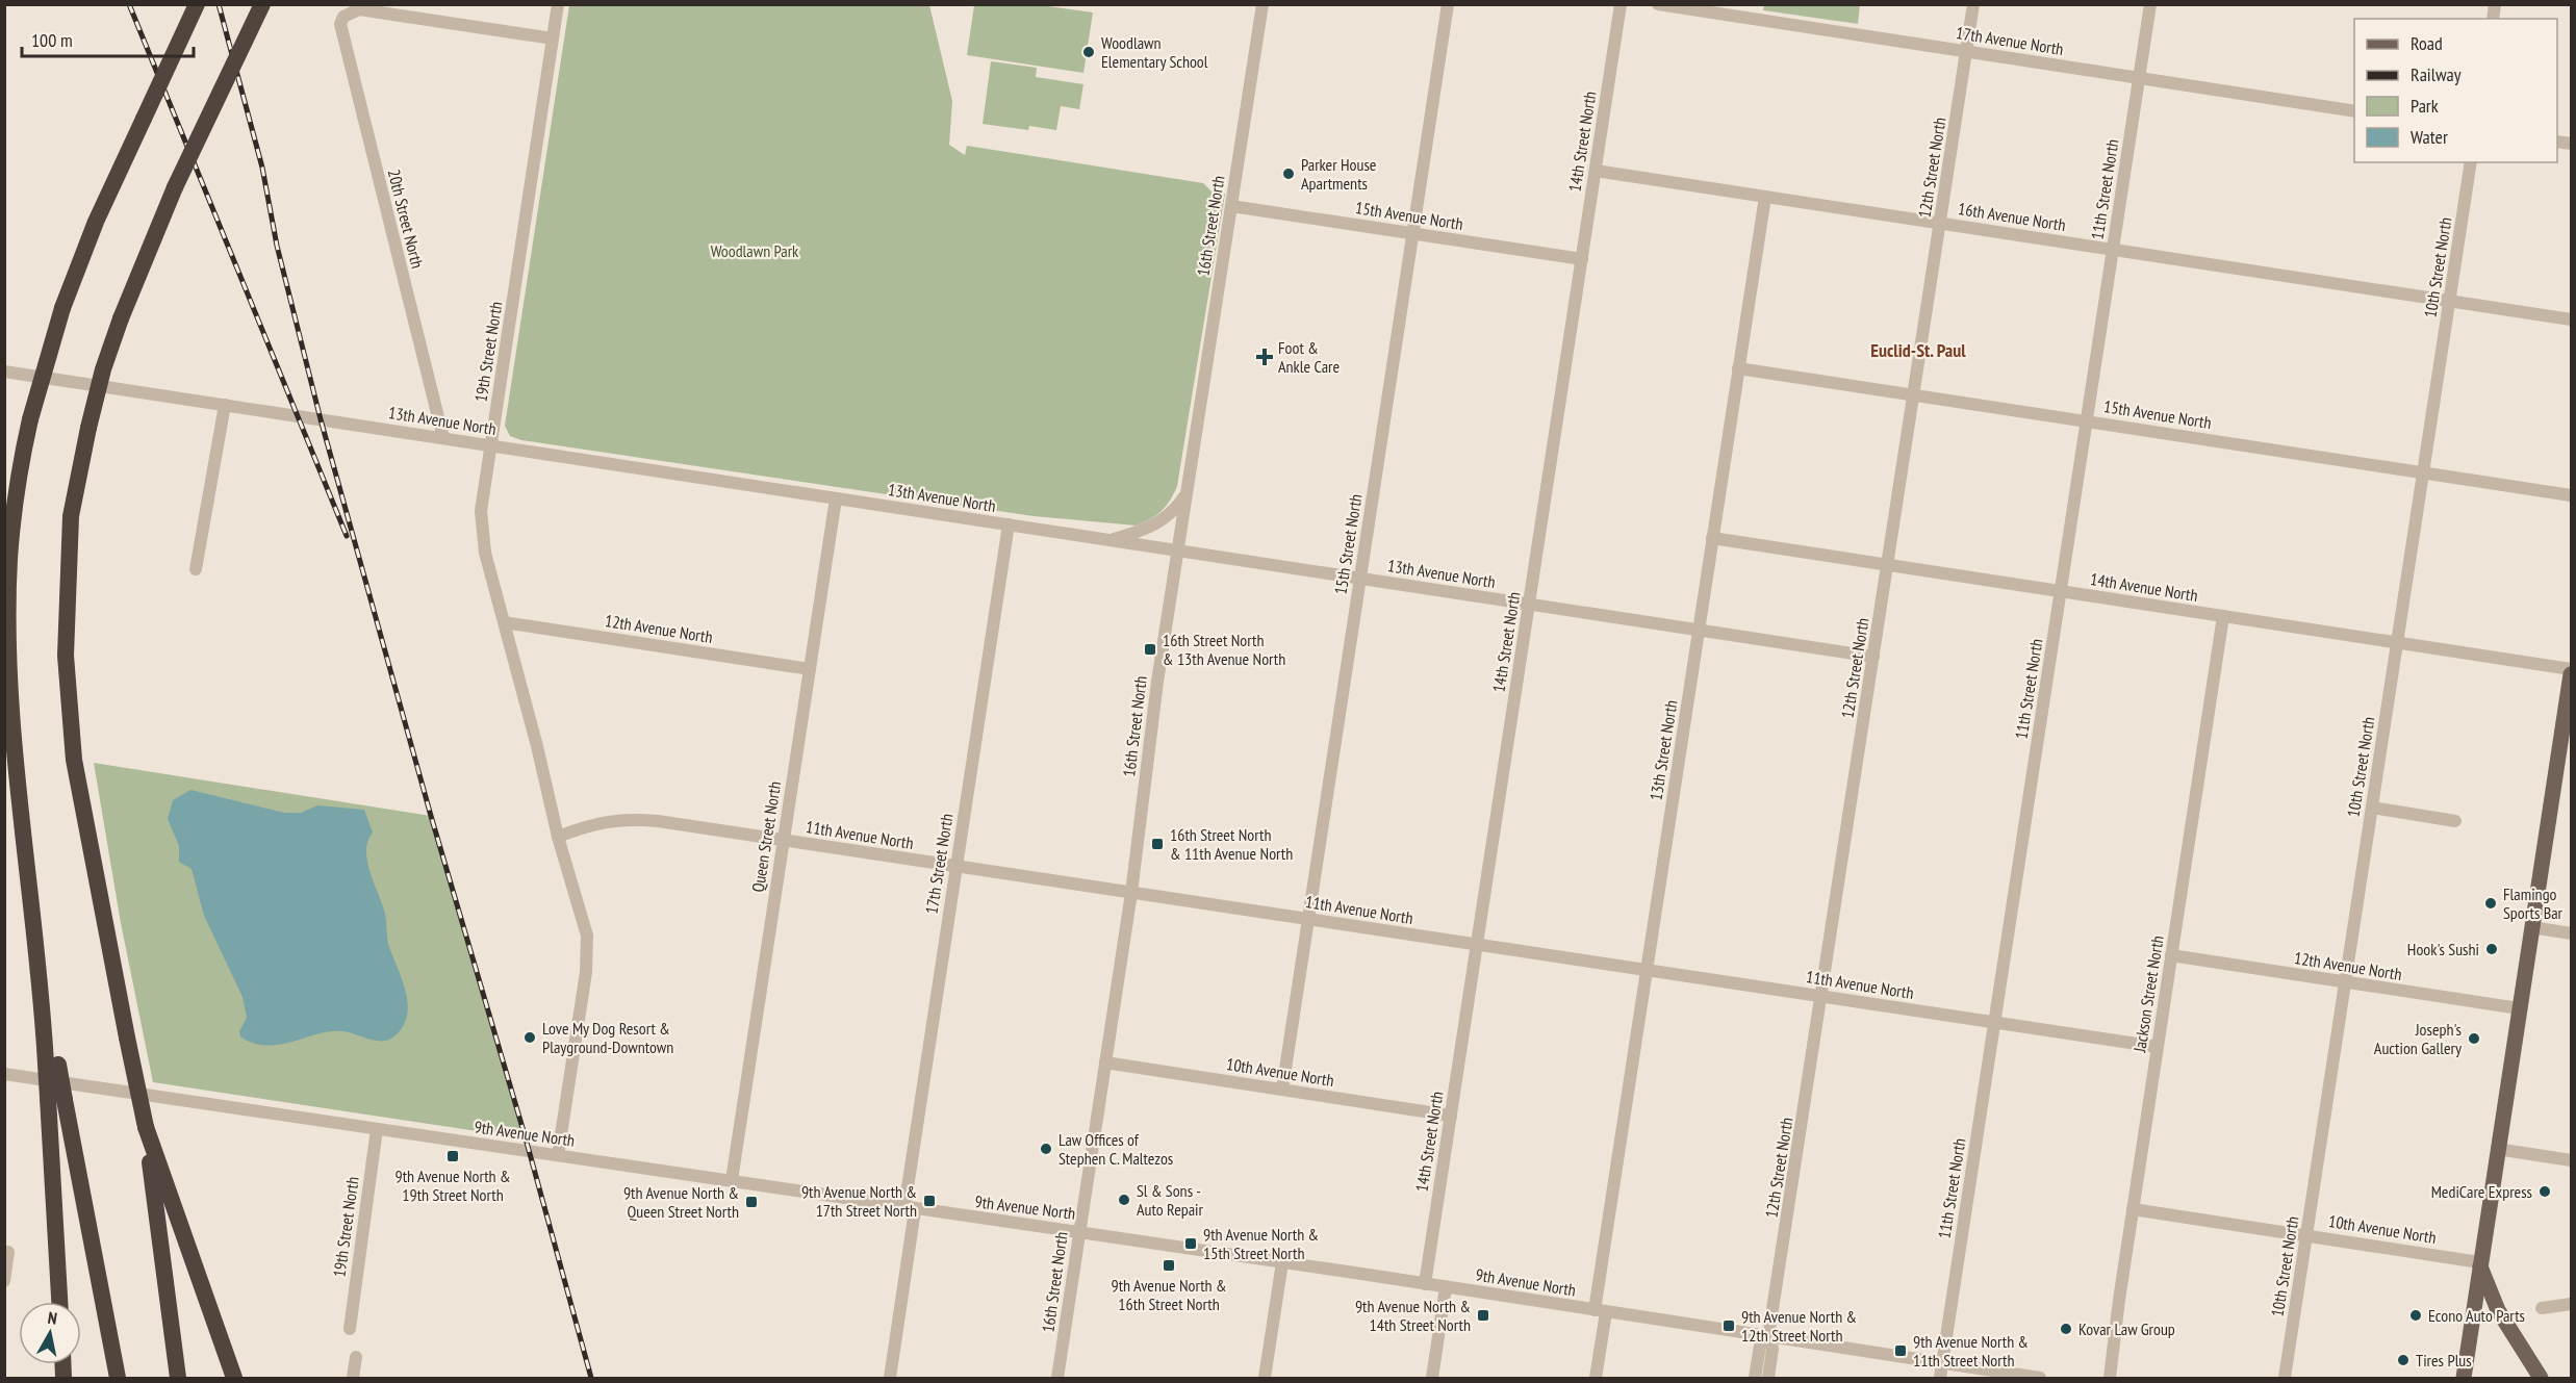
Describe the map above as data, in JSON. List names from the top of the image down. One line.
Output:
{"streets":{"street":["17th Avenue North","14th Street North","12th Street North","11th Street North","15th Avenue North","16th Avenue North","20th Street North","16th Street North","10th Street North","19th Street North","13th Avenue North","15th Street North","14th Avenue North","12th Avenue North","13th Street North","11th Avenue North","Queen Street North","17th Street North","Jackson Street North","10th Avenue North","9th Avenue North"]},"crossings":[["17th Avenue North","12th Street North"],["17th Avenue North","11th Street North"],["14th Street North","15th Avenue North"],["14th Street North","16th Avenue North"],["14th Street North","13th Avenue North"],["14th Street North","11th Avenue North"],["14th Street North","10th Avenue North"],["14th Street North","9th Avenue North"],["12th Street North","15th Avenue North"],["12th Street North","16th Avenue North"],["12th Street North","13th Avenue North"],["12th Street North","14th Avenue North"],["12th Street North","11th Avenue North"],["12th Street North","9th Avenue North"],["11th Street North","15th Avenue North"],["11th Street North","16th Avenue North"],["11th Street North","14th Avenue North"],["11th Street North","11th Avenue North"],["11th Street North","9th Avenue North"],["15th Avenue North","16th Street North"],["15th Avenue North","10th Street North"],["15th Avenue North","15th Street North"],["15th Avenue North","13th Street North"],["16th Avenue North","10th Street North"],["16th Avenue North","13th Street North"],["20th Street North","19th Street North"],["20th Street North","13th Avenue North"],["16th Street North","13th Avenue North"],["16th Street North","11th Avenue North"],["16th Street North","10th Avenue North"],["16th Street North","9th Avenue North"],["10th Street North","14th Avenue North"],["10th Street North","12th Avenue North"],["10th Street North","10th Avenue North"],["19th Street North","13th Avenue North"],["19th Street North","12th Avenue North"],["19th Street North","11th Avenue North"],["19th Street North","9th Avenue North"],["13th Avenue North","15th Street North"],["13th Avenue North","13th Street North"],["13th Avenue North","Queen Street North"],["13th Avenue North","17th Street North"],["15th Street North","11th Avenue North"],["15th Street North","10th Avenue North"],["14th Avenue North","13th Street North"],["14th Avenue North","Jackson Street North"],["12th Avenue North","Queen Street North"],["12th Avenue North","Jackson Street North"],["13th Street North","11th Avenue North"],["13th Street North","9th Avenue North"],["11th Avenue North","Queen Street North"],["11th Avenue North","17th Street North"],["11th Avenue North","Jackson Street North"],["Queen Street North","9th Avenue North"],["17th Street North","9th Avenue North"],["Jackson Street North","10th Avenue North"]],"districts":["Euclid-St. Paul"],"parks":["Woodlawn Park"],"places":{"other":["Woodlawn Elementary School","Parker House Apartments","Flamingo Sports Bar","Hook's Sushi","Love My Dog Resort & Playground-Downtown","Joseph's Auction Gallery","Law Offices of Stephen C. Maltezos","MediCare Express","Sl & Sons - Auto Repair","Econo Auto Parts","Kovar Law Group","Tires Plus"],"health":["Foot & Ankle Care"],"transit":["16th Street North & 13th Avenue North","16th Street North & 11th Avenue North","9th Avenue North & 19th Street North","9th Avenue North & 17th Street North","9th Avenue North & Queen Street North","9th Avenue North & 15th Street North","9th Avenue North & 16th Street North","9th Avenue North & 14th Street North","9th Avenue North & 12th Street North","9th Avenue North & 11th Street North"]},"legend":["Road","Railway","Park","Water"],"scale_bar":"100 m","north":"top"}
